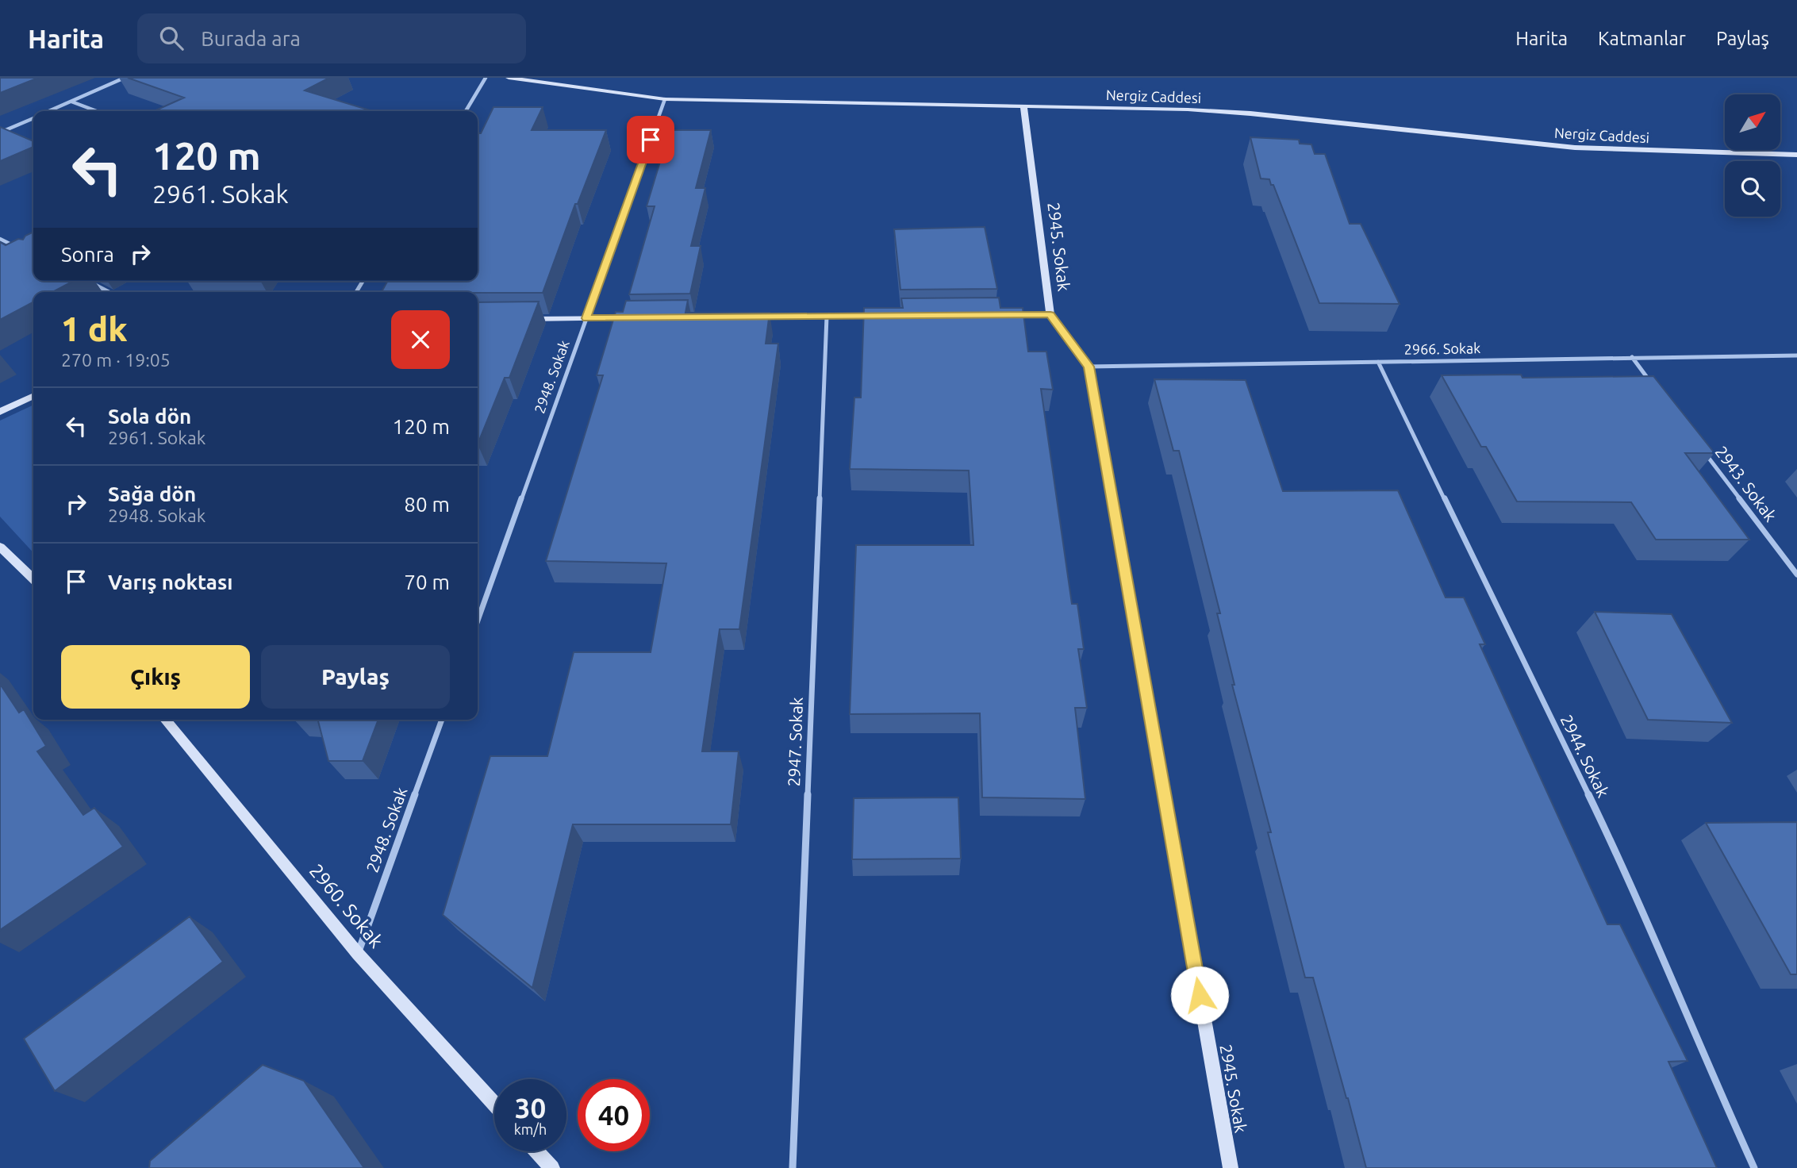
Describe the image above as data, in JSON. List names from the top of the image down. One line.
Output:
{"streets":{"street":["Nergiz Caddesi","2945. Sokak","2966. Sokak","2948. Sokak","2943. Sokak","2947. Sokak","2944. Sokak","2960. Sokak"]},"crossings":[["Nergiz Caddesi","2945. Sokak"],["Nergiz Caddesi","2948. Sokak"],["2945. Sokak","2966. Sokak"],["2966. Sokak","2944. Sokak"],["2948. Sokak","2960. Sokak"]],"north":"top right","page":{"header":"Harita","search":"Burada ara","nav":["Harita","Katmanlar","Paylaş"],"turn":["120 m","2961. Sokak"],"then":"Sonra","heading":["1 dk","270 m · 19:05"],"list":[{"name":"Sola dön","note":"2961. Sokak","value":"120 m"},{"name":"Sağa dön","note":"2948. Sokak","value":"80 m"},{"name":"Varış noktası","value":"70 m"}],"buttons":["Çıkış","Paylaş"],"speed":"30 km/h","limit":"40"}}
